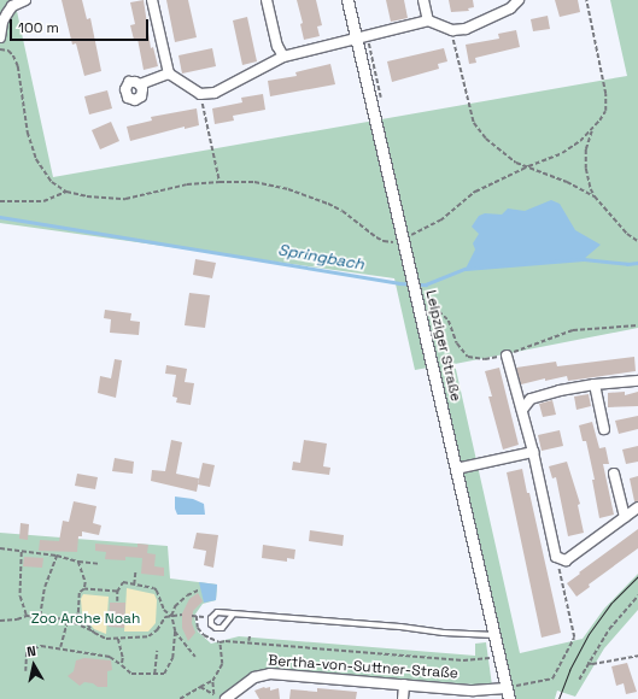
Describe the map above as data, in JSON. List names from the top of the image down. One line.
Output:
{"streets":{"street":["Leipziger Straße","Bertha-von-Suttner-Straße"]},"crossings":[["Leipziger Straße","Bertha-von-Suttner-Straße"]],"water":["Springbach"],"parks":["Zoo Arche Noah"],"scale_bar":"100 m","north":"top"}
